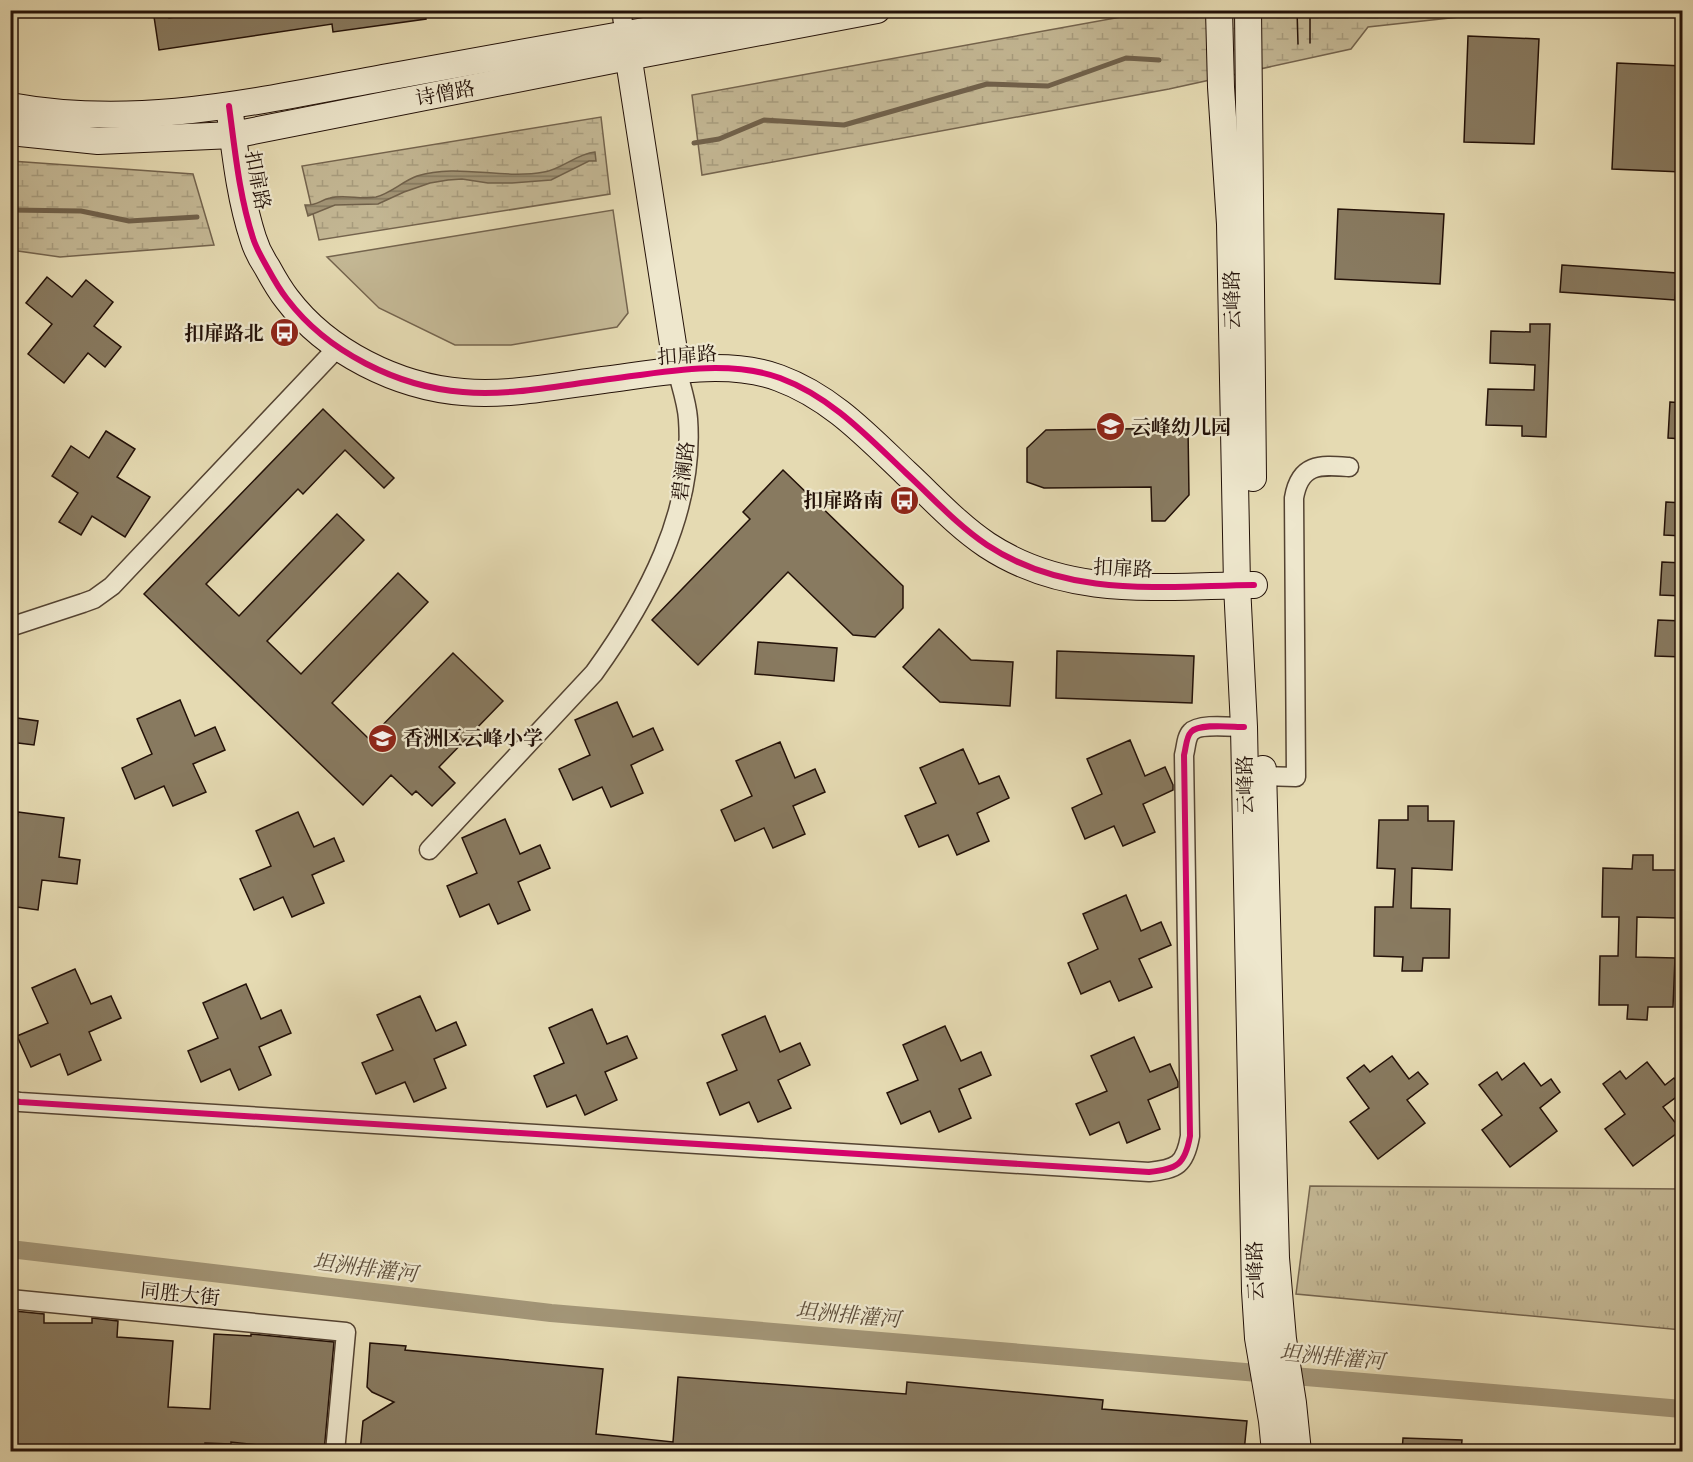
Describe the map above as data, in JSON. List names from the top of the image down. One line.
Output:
{"streets":{"street":["诗僧路","扣扉路","云峰路","碧澜路","同胜大街"]},"crossings":[["诗僧路","扣扉路"],["诗僧路","碧澜路"],["扣扉路","云峰路"],["扣扉路","碧澜路"]],"water":["坦洲排灌河"],"places":{"bus stop":["扣扉路北","扣扉路南"],"school or university":["云峰幼儿园","香洲区云峰小学"]}}
